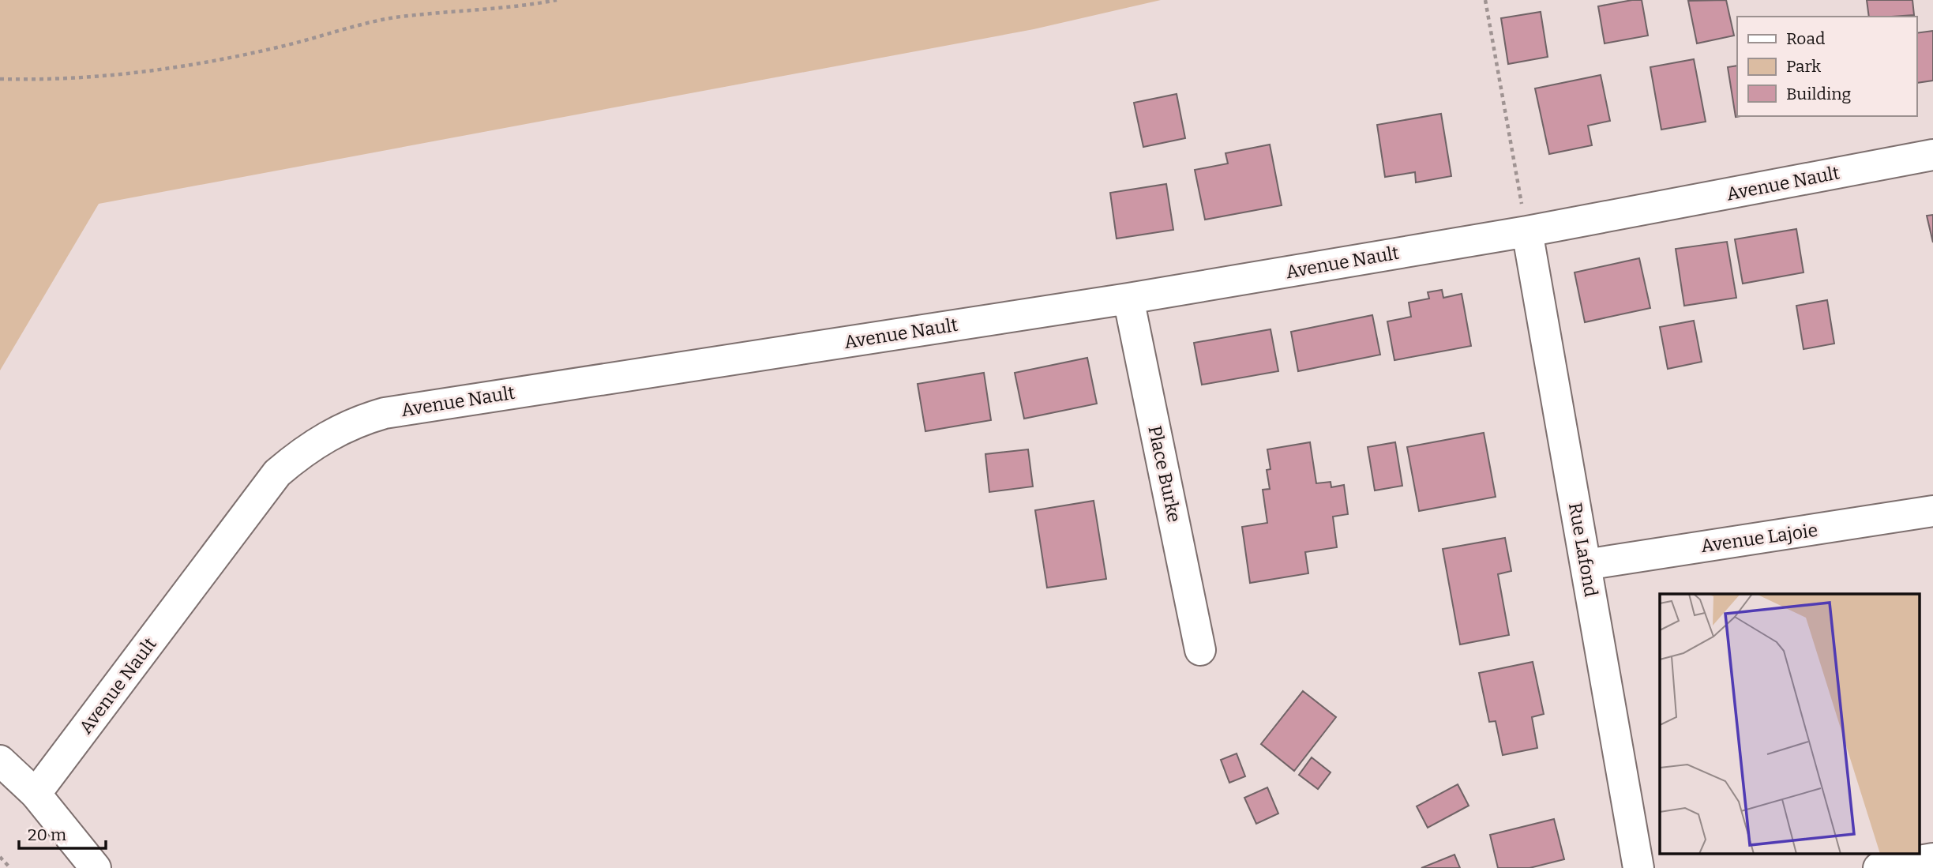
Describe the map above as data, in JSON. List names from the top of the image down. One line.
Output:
{"streets":{"street":["Avenue Nault","Place Burke","Avenue Lajoie","Rue Lafond"]},"crossings":[["Avenue Nault","Place Burke"],["Avenue Nault","Rue Lafond"],["Avenue Lajoie","Rue Lafond"]],"legend":["Road","Park","Building"],"scale_bar":"20 m"}
